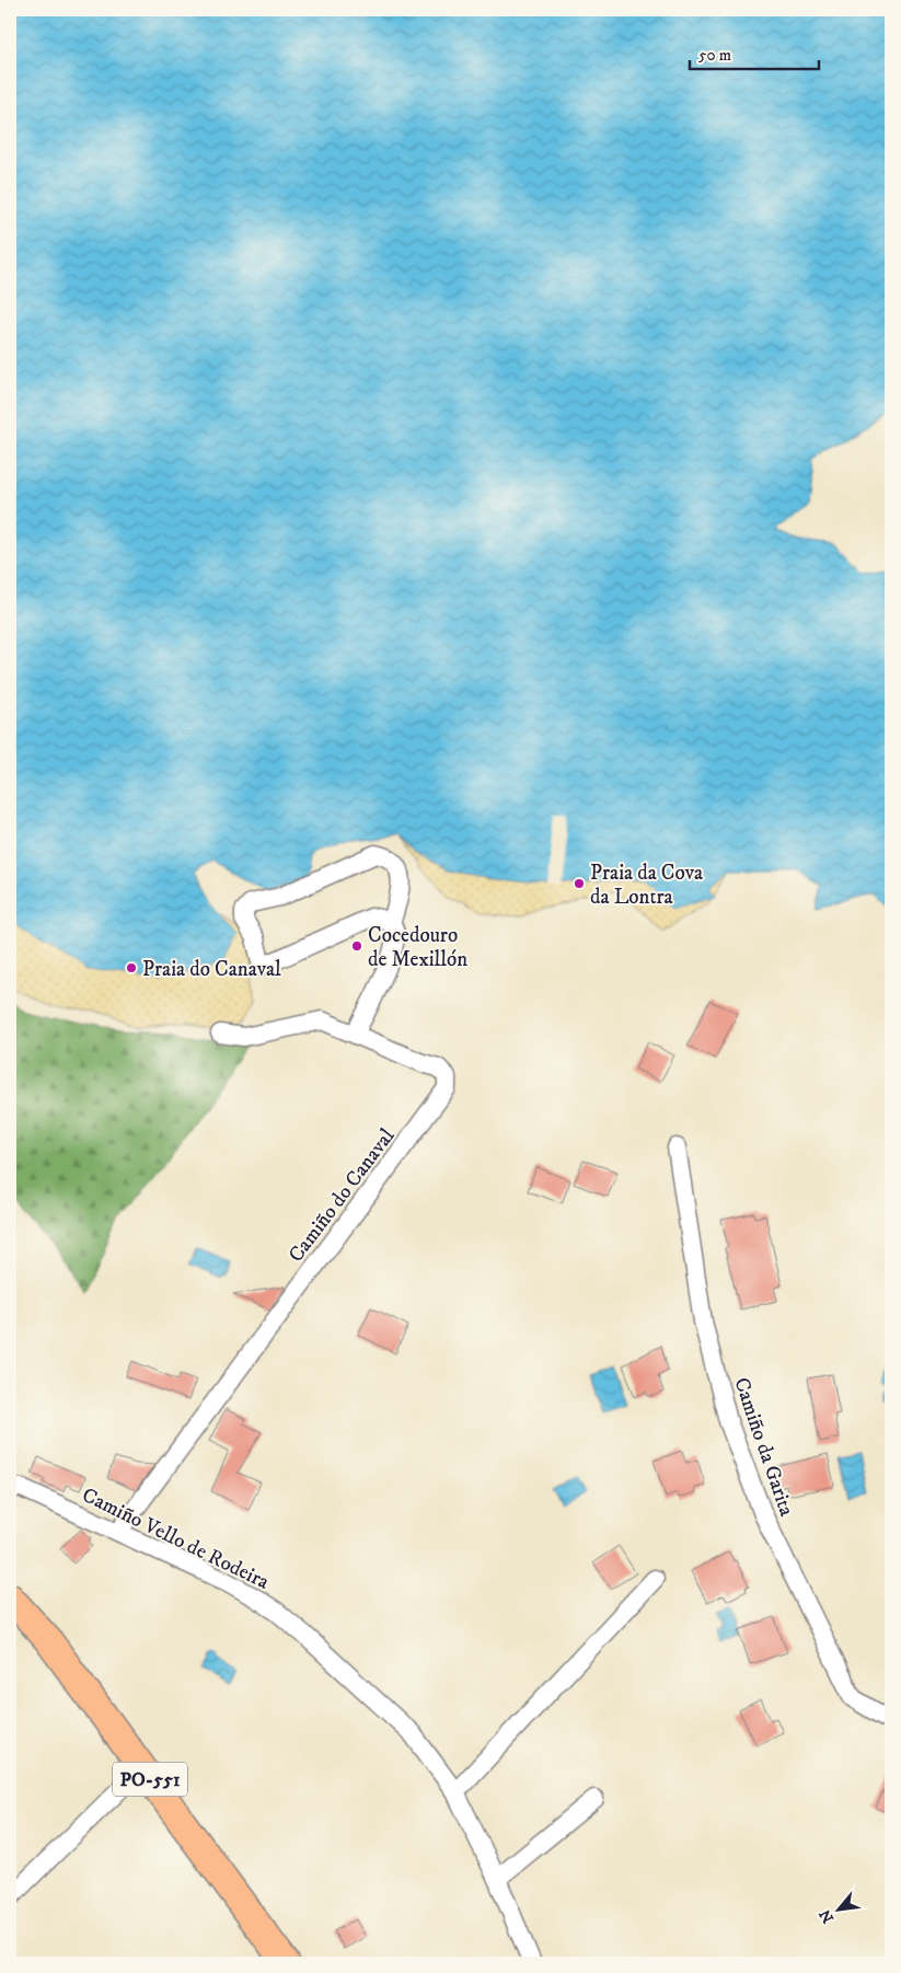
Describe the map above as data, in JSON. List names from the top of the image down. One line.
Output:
{"streets":{"main road":["PO-551"],"street":["Camiño do Canaval","Camiño da Garita","Camiño Vello de Rodeira"]},"crossings":[["Camiño do Canaval","Camiño Vello de Rodeira"]],"places":["Praia da Cova da Lontra","Cocedouro de Mexillón","Praia do Canaval"],"scale_bar":"50 m","north":"bottom left"}
